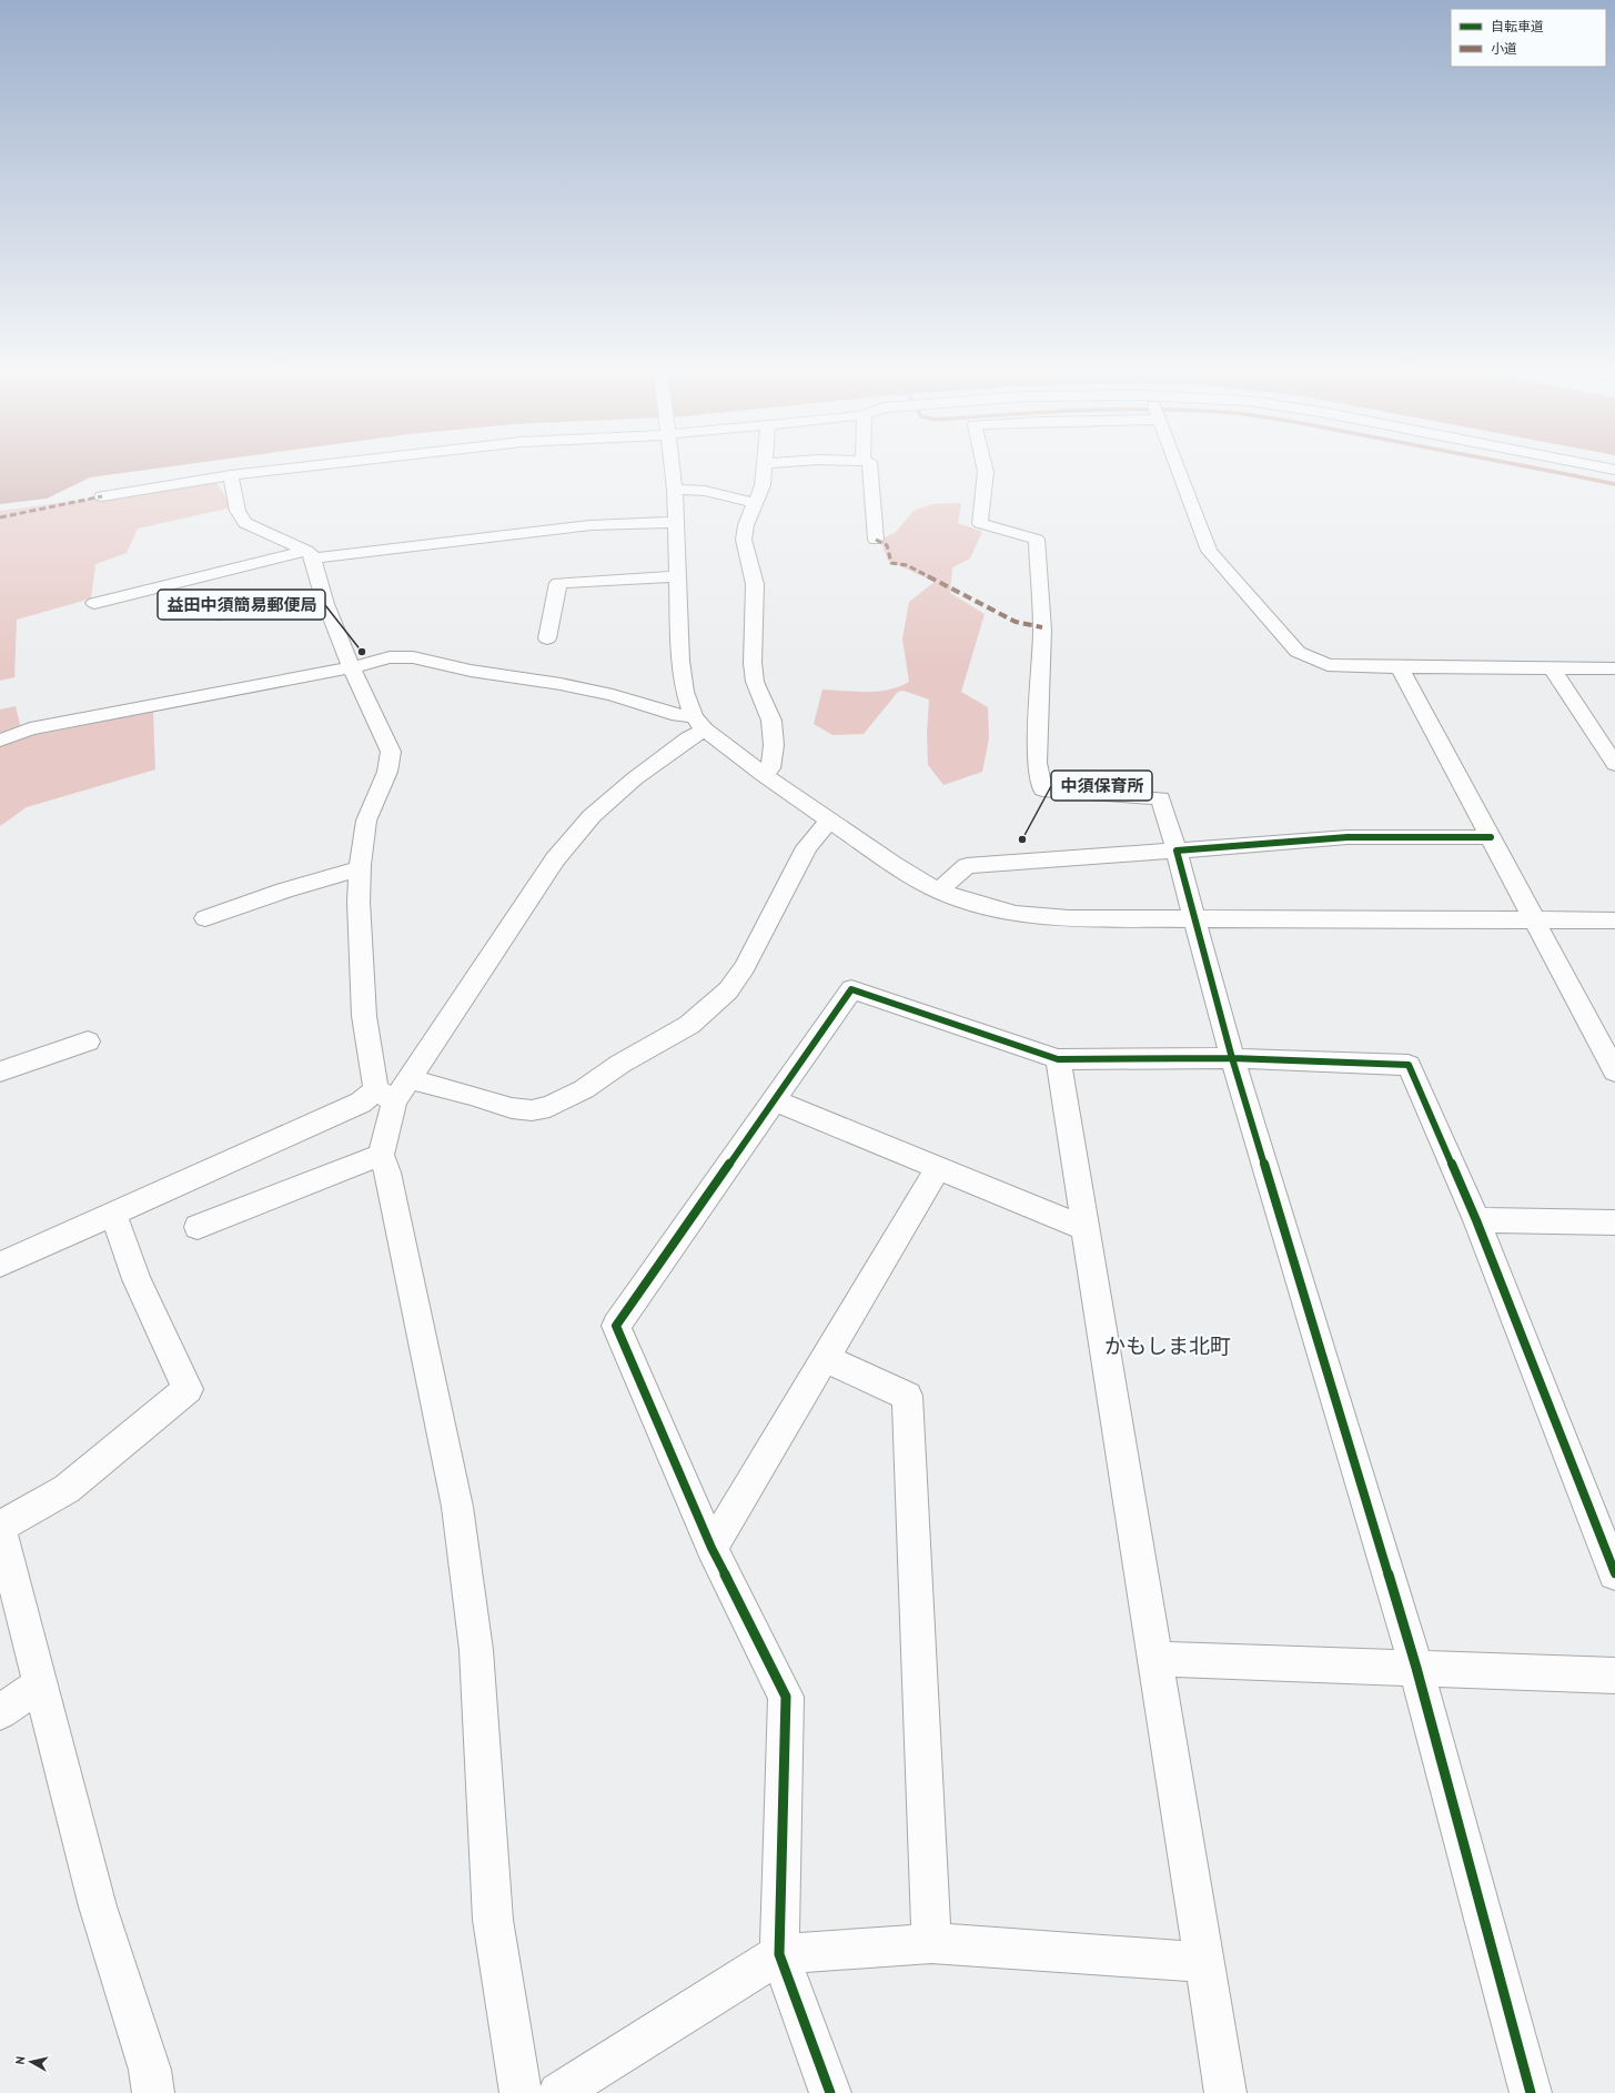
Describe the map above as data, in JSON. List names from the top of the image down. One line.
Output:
{"districts":["かもしま北町"],"places":["益田中須簡易郵便局","中須保育所"],"legend":["自転車道","小道"],"north":"left"}
